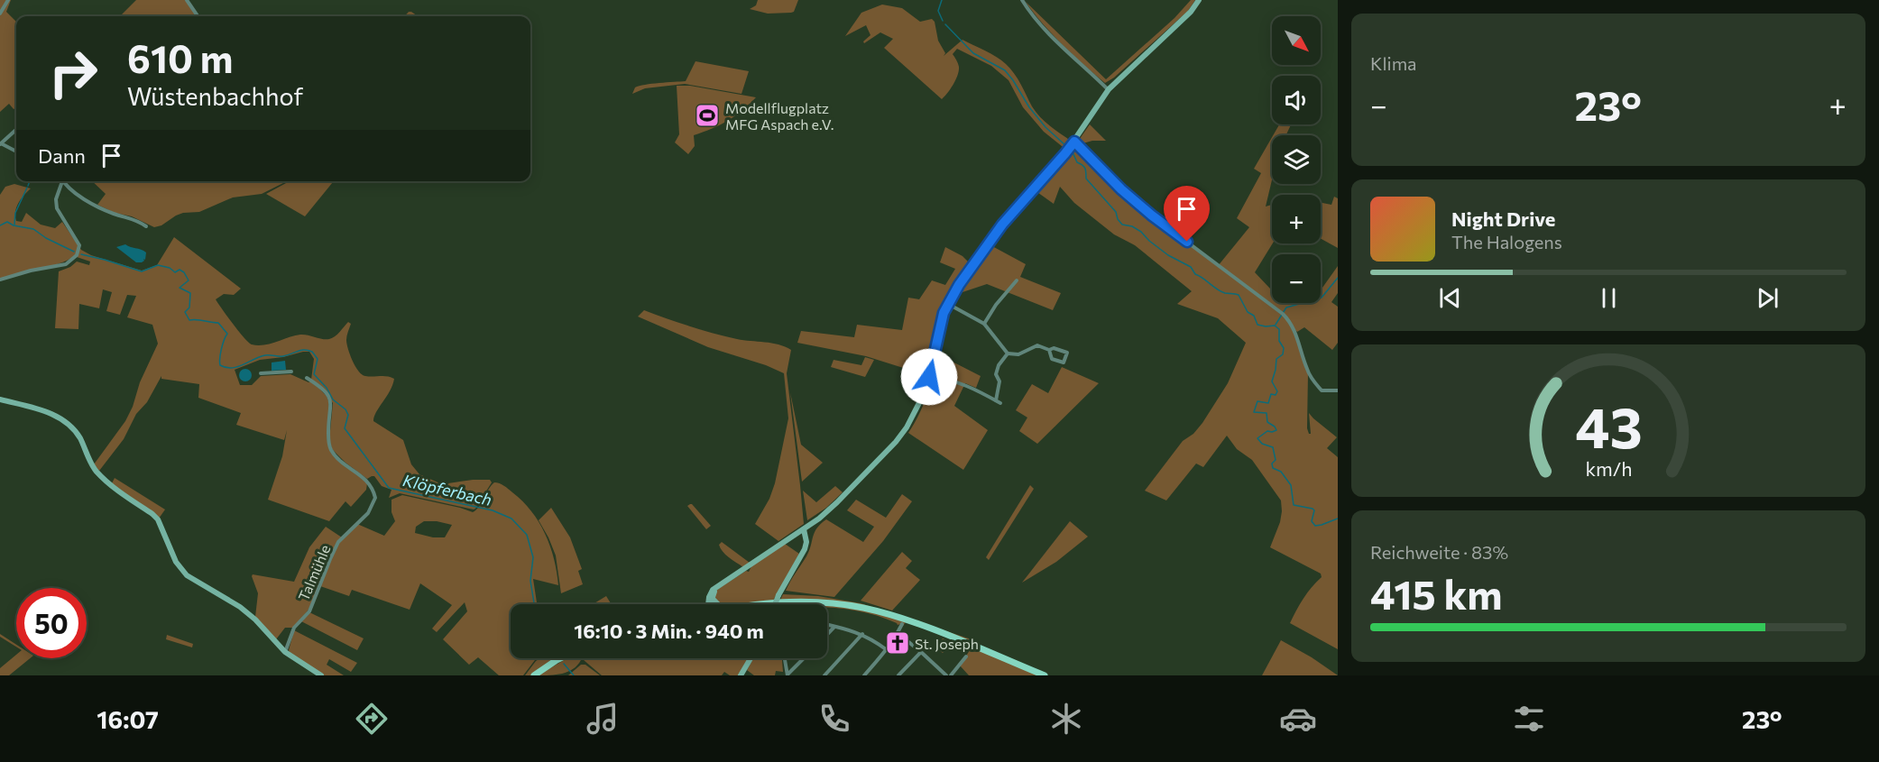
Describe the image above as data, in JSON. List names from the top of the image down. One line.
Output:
{"streets":{"street":["Talmühle"]},"water":["Klöpferbach"],"places":{"sports":["Modellflugplatz MFG Aspach e.V."],"church":["St. Joseph"]},"north":"bottom right","page":{"tile":["Klima",["Reichweite · 83%","415 km"]],"map_buttons":["+","−"],"turn":["610 m","Wüstenbachhof"],"heat":["−","23°","+"],"then":"Dann","song":["Night Drive","The Halogens"],"limit":"50","trip":"16:10 · 3 Min. · 940 m","tabs":["16:07","23°"],"gauge":["43","km/h"]}}
